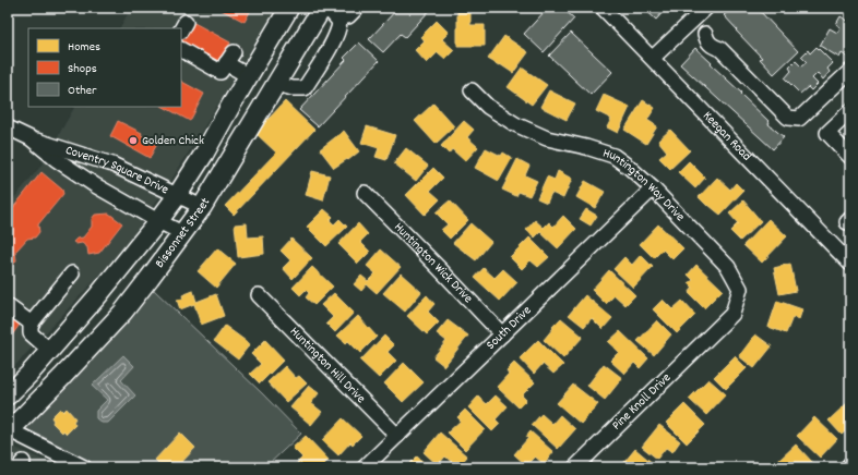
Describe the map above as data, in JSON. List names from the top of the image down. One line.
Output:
{"streets":{"main road":["Bissonnet Street"],"street":["Keegan Road","Coventry Square Drive","Huntington Way Drive","Huntington Wick Drive","South Drive","Huntington Hill Drive","Pine Knoll Drive"]},"crossings":[["Coventry Square Drive","Bissonnet Street"],["Huntington Way Drive","South Drive"],["Huntington Way Drive","Pine Knoll Drive"],["Huntington Wick Drive","South Drive"],["South Drive","Huntington Hill Drive"]],"places":["Golden Chick"],"legend":["Homes","Shops","Other"]}
